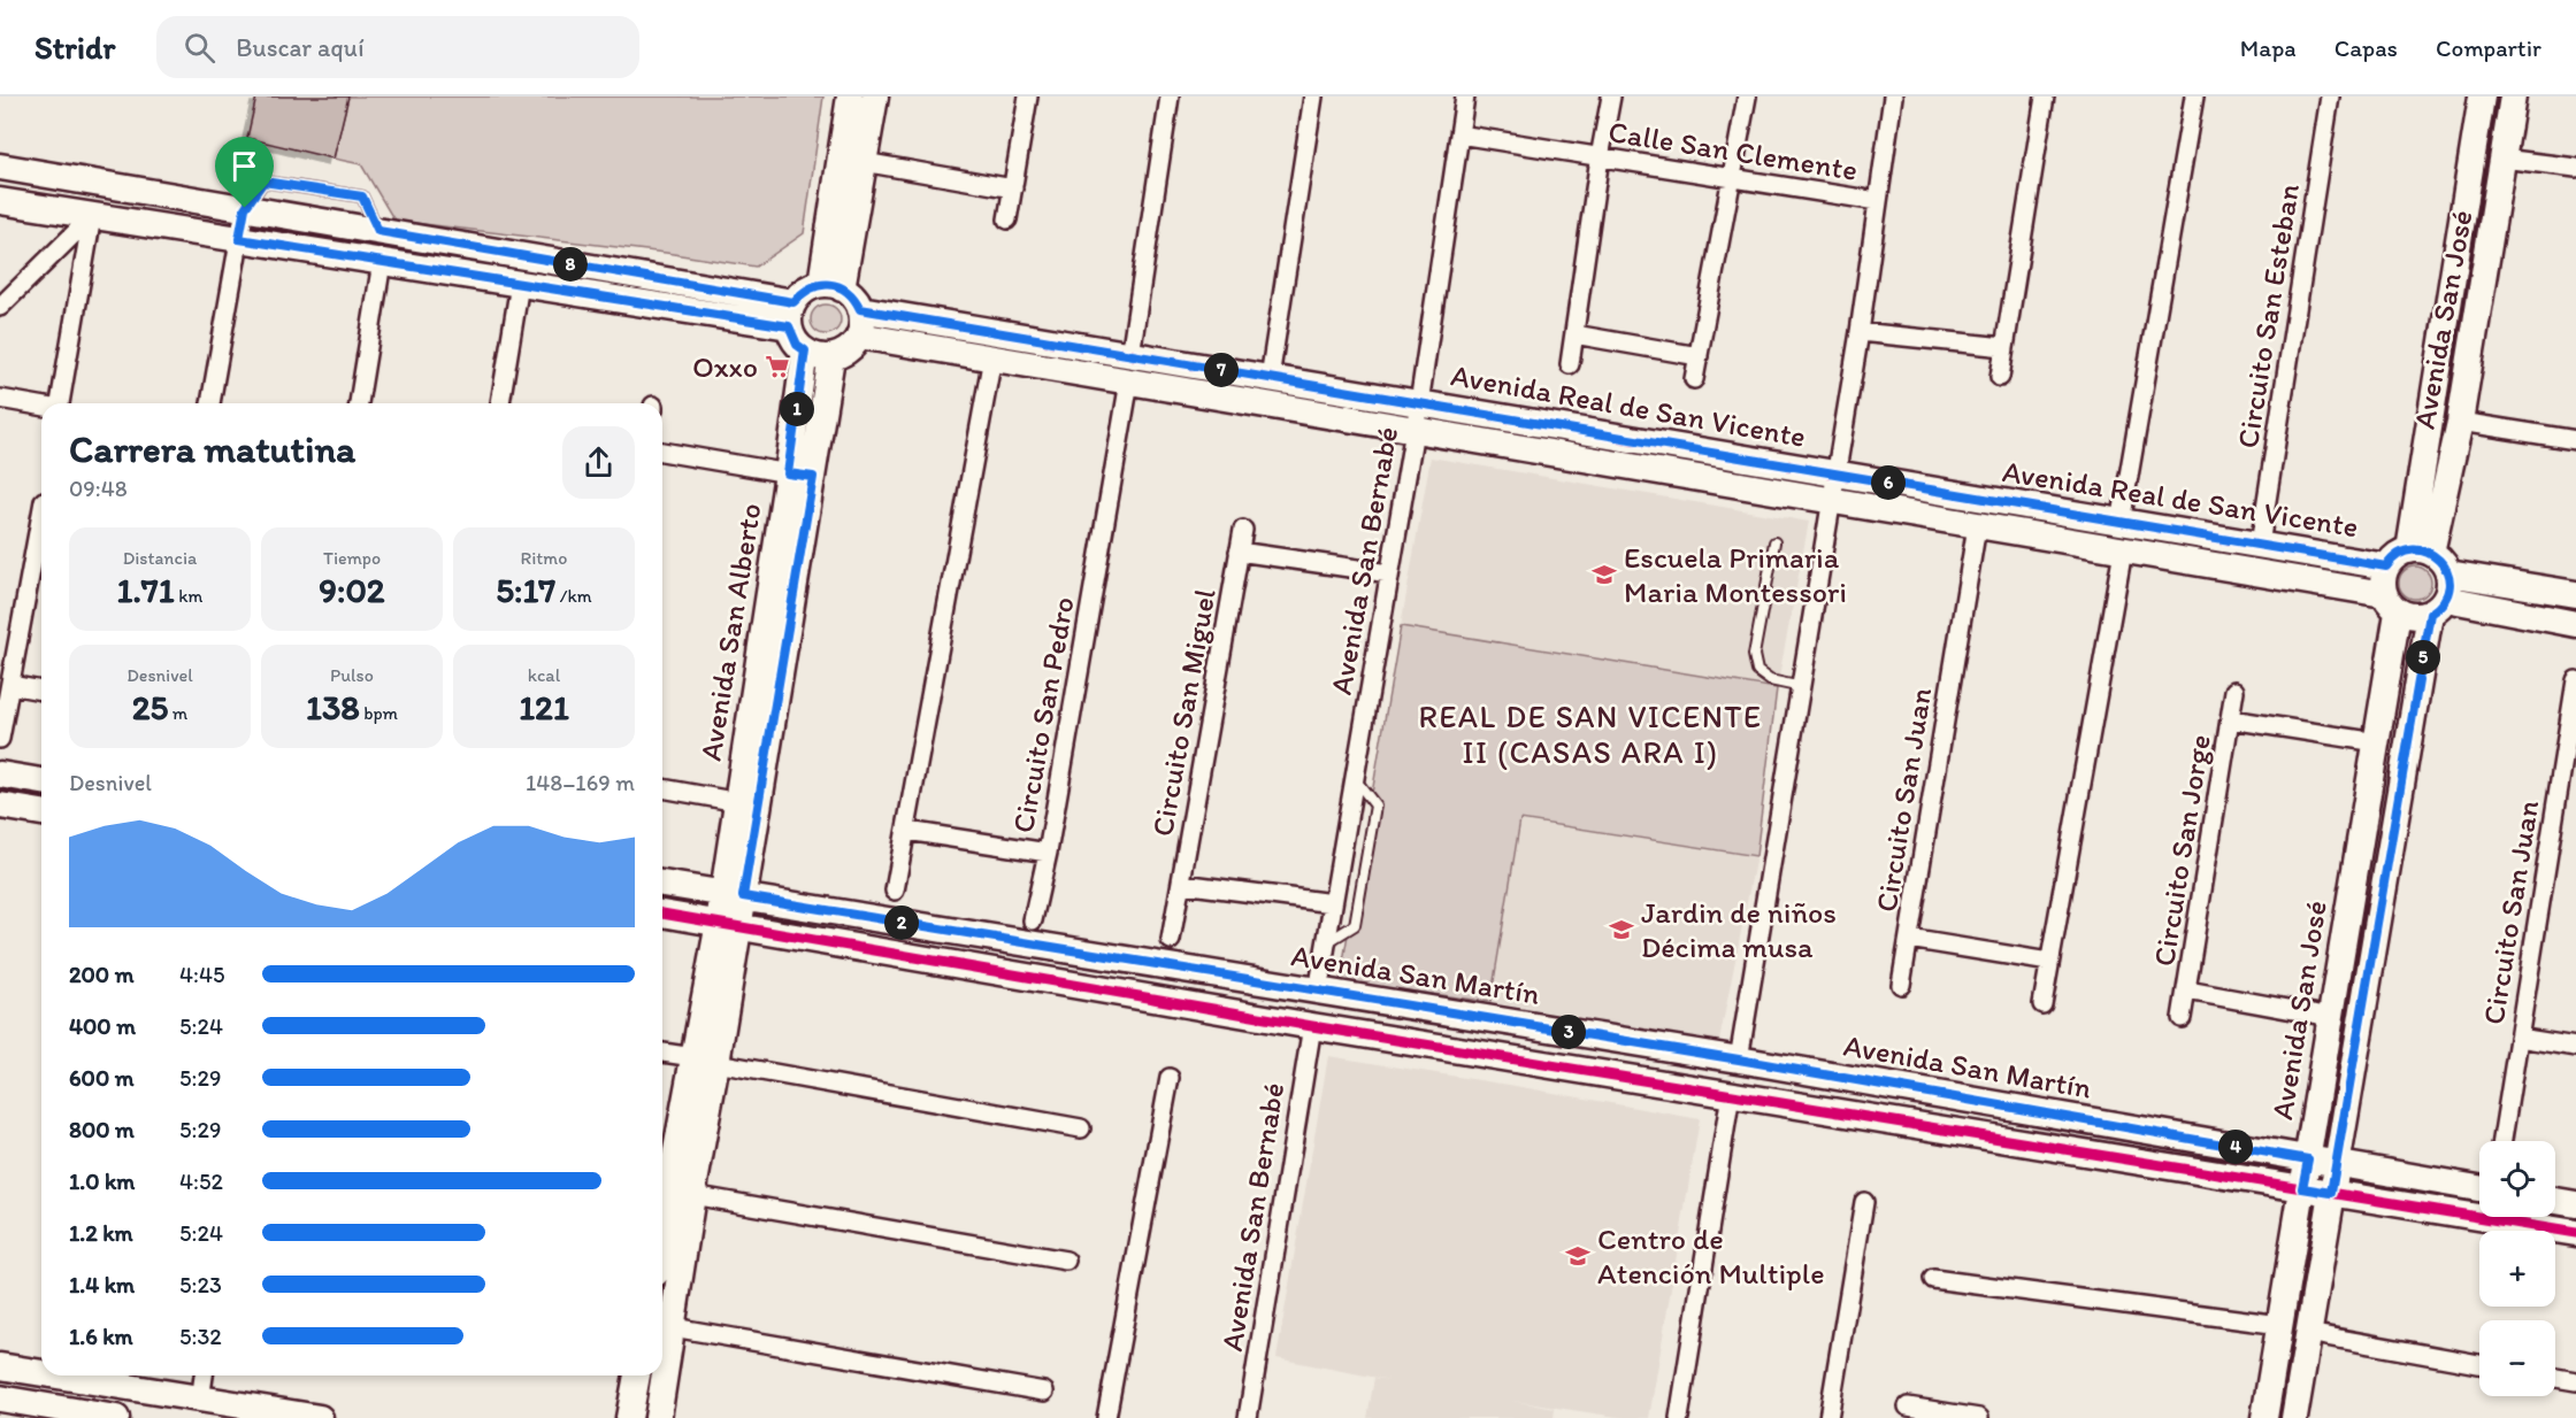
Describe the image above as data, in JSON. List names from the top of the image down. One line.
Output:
{"streets":{"street":["Calle San Clemente","Circuito San Esteban","Avenida San José","Avenida Real de San Vicente","Avenida San Bernabé","Avenida San Alberto","Circuito San Miguel","Circuito San Pedro","Circuito San Juan","Circuito San Jorge","Avenida San Martín"]},"crossings":[["Calle San Clemente","Avenida San Bernabé"],["Circuito San Esteban","Avenida Real de San Vicente"],["Avenida San José","Avenida Real de San Vicente"],["Avenida San José","Circuito San Jorge"],["Avenida San José","Avenida San Martín"],["Avenida Real de San Vicente","Avenida San Bernabé"],["Avenida Real de San Vicente","Avenida San Alberto"],["Avenida Real de San Vicente","Circuito San Pedro"],["Avenida Real de San Vicente","Circuito San Juan"],["Avenida San Bernabé","Circuito San Miguel"],["Avenida San Bernabé","Avenida San Martín"],["Avenida San Alberto","Avenida San Martín"]],"districts":["REAL DE SAN VICENTE II (CASAS ARA I)"],"places":{"supermarket":["Oxxo"],"school or university":["Escuela Primaria Maria Montessori","Jardin de niños Décima musa","Centro de Atención Multiple"]},"page":{"header":"Stridr","search":"Buscar aquí","nav":["Mapa","Capas","Compartir"],"pins":["8","7","1","6","5","2","3","4"],"heading":["Carrera matutina","09:48"],"stats":[["Distancia","1.71 km"],["Tiempo","9:02"],["Ritmo","5:17 /km"],["Desnivel","25 m"],["Pulso","138 bpm"],["kcal","121"]],"chart":["Desnivel","148–169 m"],"list":[{"name":"200 m","note":"4:45"},{"name":"400 m","note":"5:24"},{"name":"600 m","note":"5:29"},{"name":"800 m","note":"5:29"},{"name":"1.0 km","note":"4:52"},{"name":"1.2 km","note":"5:24"},{"name":"1.4 km","note":"5:23"},{"name":"1.6 km","note":"5:32"}],"map_buttons":["+","−"]}}
